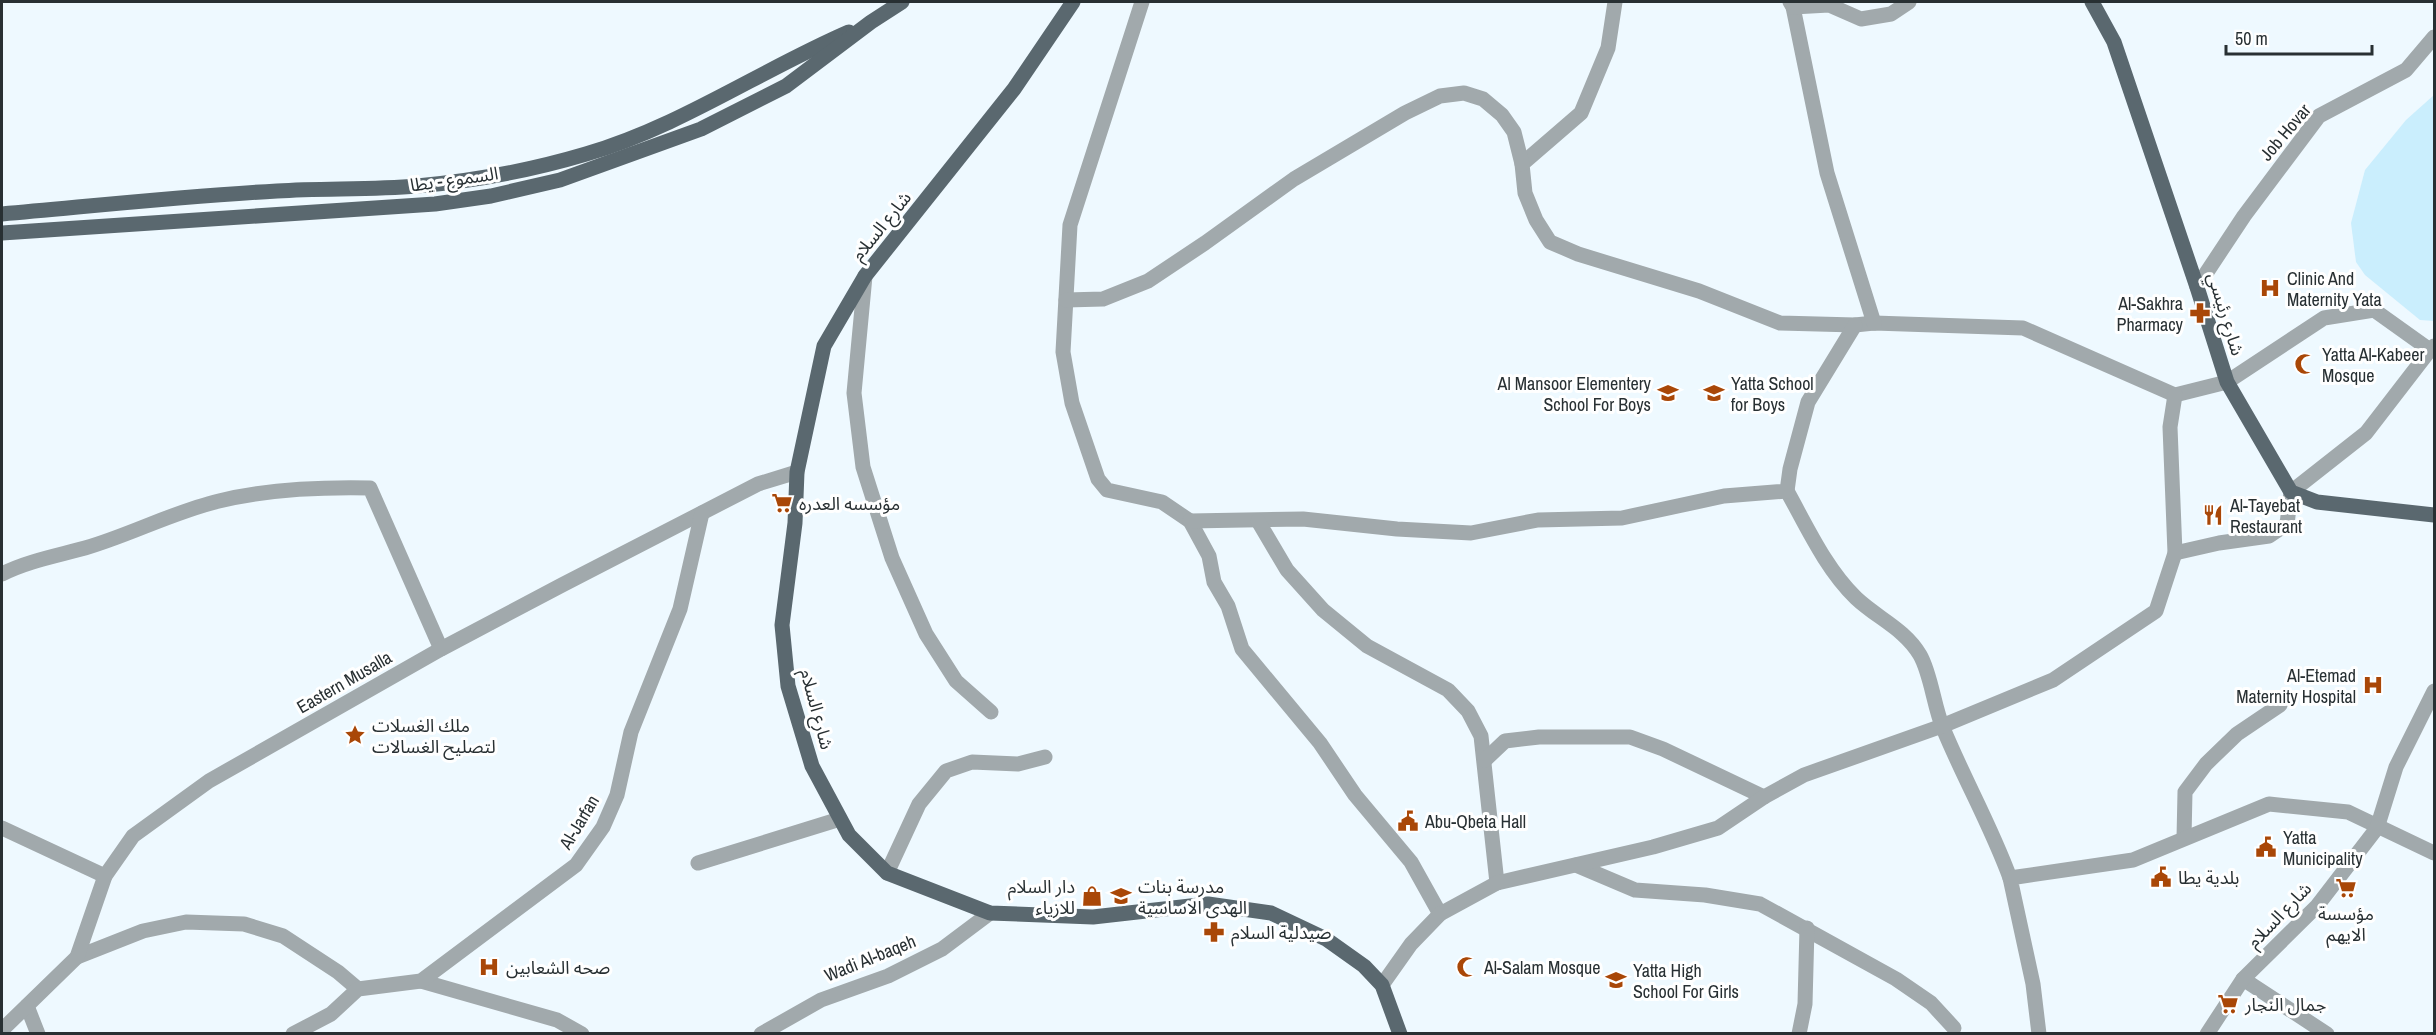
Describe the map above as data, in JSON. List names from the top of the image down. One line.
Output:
{"streets":{"main road":["السموع - يطا","شارع السلام","شارع رئيسي"],"street":["Job Hovar","Eastern Musalla","Al-Jarfan","Wadi Al-baqeh"]},"crossings":[["Job Hovar","شارع رئيسي"],["شارع السلام","Eastern Musalla"],["شارع السلام","Wadi Al-baqeh"],["Eastern Musalla","Al-Jarfan"]],"places":{"hospital":["Clinic And Maternity Yata","Al-Etemad Maternity Hospital","صحه الشعابين"],"pharmacy":["Al-Sakhra Pharmacy","صيدلية السلام"],"mosque":["Yatta Al-Kabeer Mosque","Al-Salam Mosque"],"school or university":["Al Mansoor Elementery School For Boys","Yatta School for Boys","مدرسة بنات الهدى الاساسية","Yatta High School For Girls"],"supermarket":["مؤسسه العدره","مؤسسة الايهم","جمال النجار"],"restaurant":["Al-Tayebat Restaurant"],"place":["ملك الغسلات لتصليح الغسالات"],"public building":["Abu-Qbeta Hall","Yatta Municipality","بلدية يطا"],"shop":["دار السلام للازياء"]},"scale_bar":"50 m"}
